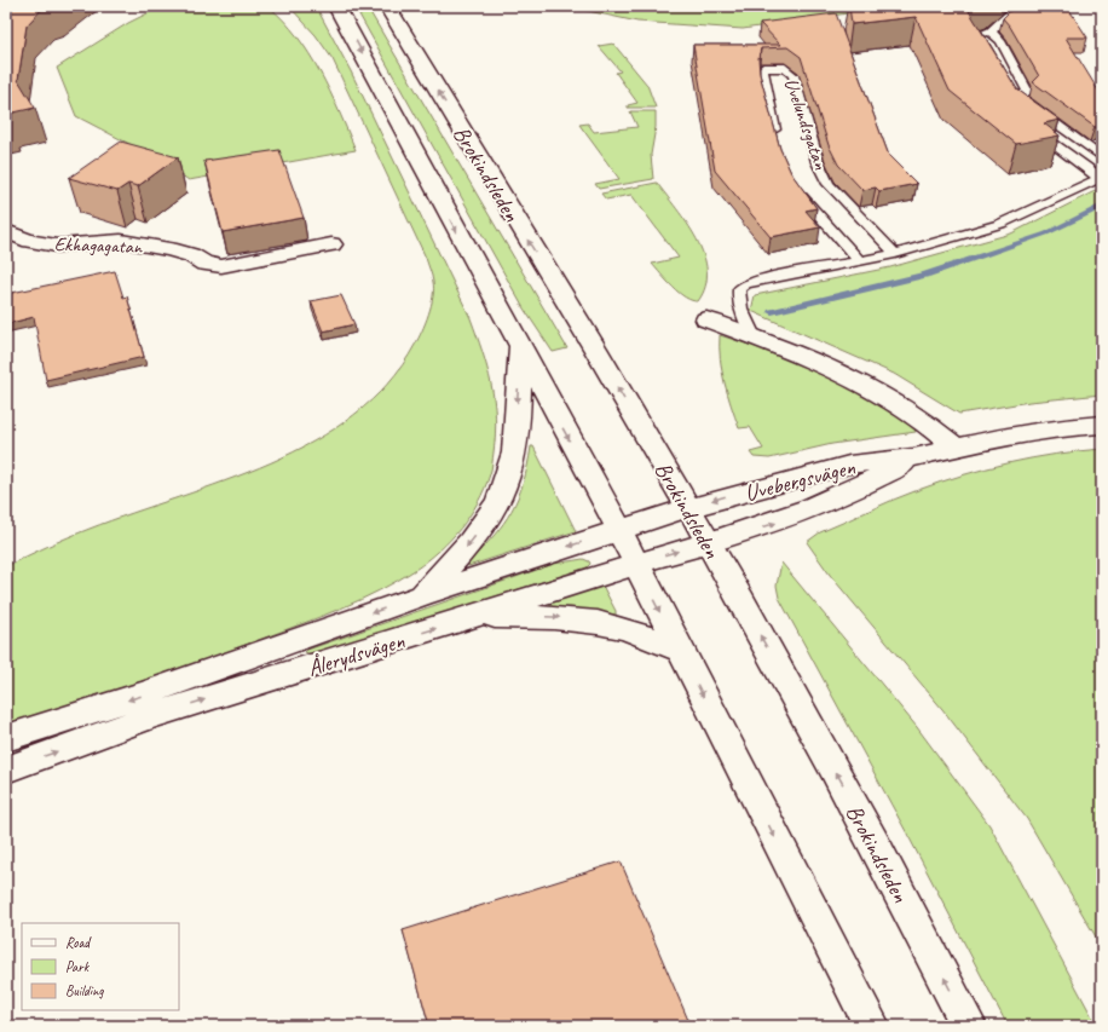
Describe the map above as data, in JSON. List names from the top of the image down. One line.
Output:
{"streets":{"main road":["Brokindsleden","Ekhagagatan","Uvebergsvägen","Ålerydsvägen"],"lane":["Uvelundsgatan"]},"crossings":[["Brokindsleden","Uvebergsvägen"],["Brokindsleden","Ålerydsvägen"],["Uvebergsvägen","Ålerydsvägen"]],"legend":["Road","Park","Building"]}
